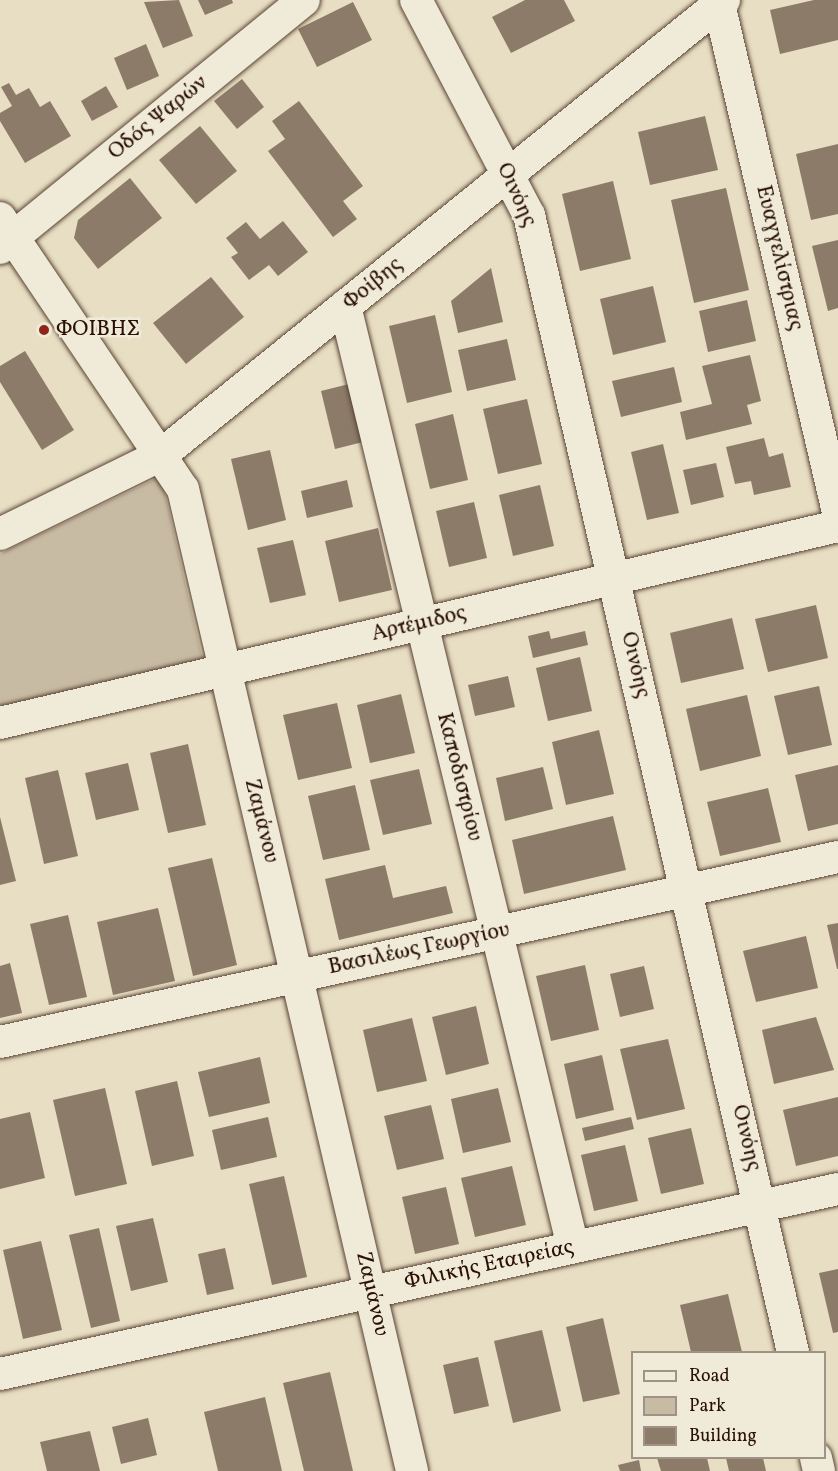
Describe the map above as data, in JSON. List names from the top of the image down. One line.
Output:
{"streets":{"street":["Οδóς Ψαρών","Οινόης","Ευαγγελίστριας","Φοίβης","Αρτέμιδος","Καποδιστρίου","Ζαμάνου","Βασιλέως Γεωργίου","Φιλικής Εταιρείας"]},"crossings":[["Οδóς Ψαρών","Ζαμάνου"],["Οινόης","Φοίβης"],["Οινόης","Αρτέμιδος"],["Οινόης","Βασιλέως Γεωργίου"],["Οινόης","Φιλικής Εταιρείας"],["Ευαγγελίστριας","Φοίβης"],["Φοίβης","Καποδιστρίου"],["Φοίβης","Ζαμάνου"],["Αρτέμιδος","Καποδιστρίου"],["Αρτέμιδος","Ζαμάνου"],["Καποδιστρίου","Βασιλέως Γεωργίου"],["Καποδιστρίου","Φιλικής Εταιρείας"],["Ζαμάνου","Βασιλέως Γεωργίου"],["Ζαμάνου","Φιλικής Εταιρείας"]],"places":["ΦΟΙΒΗΣ"],"legend":["Road","Park","Building"]}
